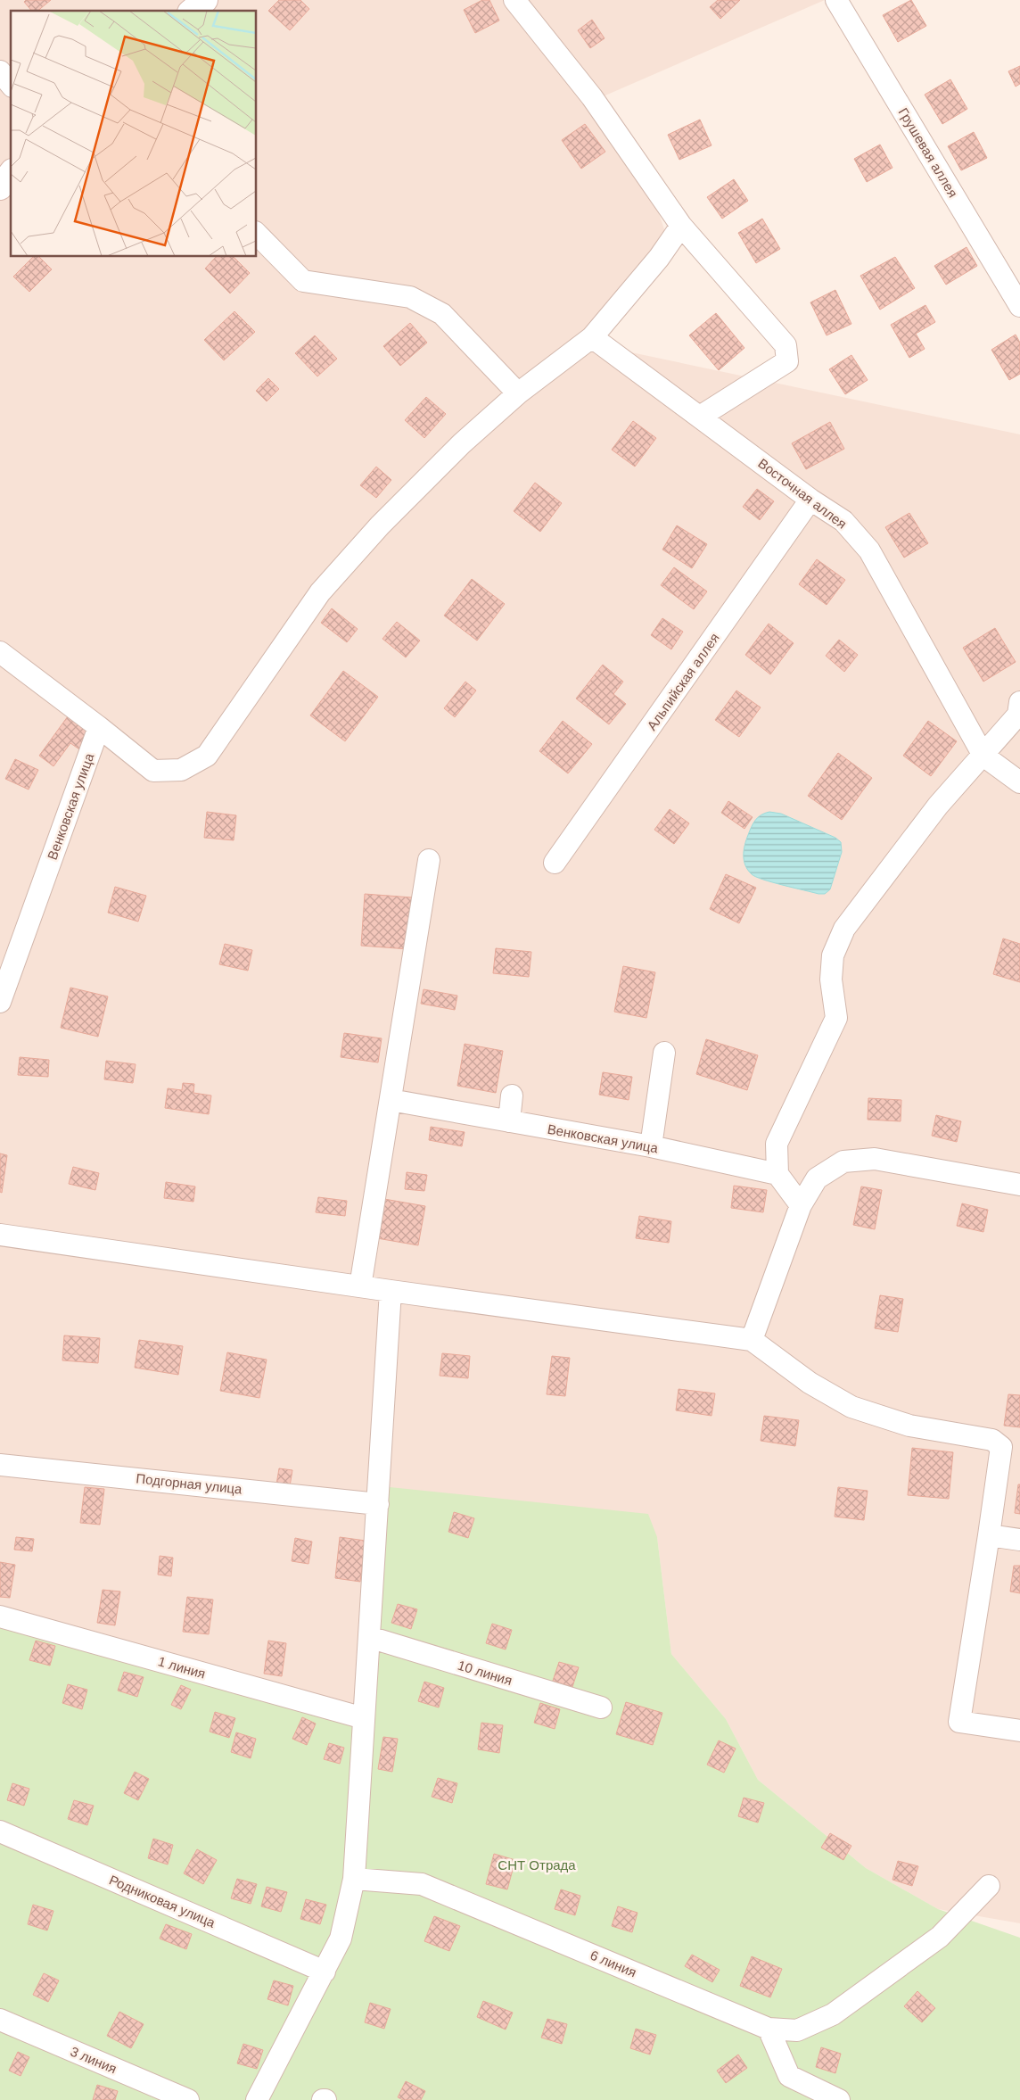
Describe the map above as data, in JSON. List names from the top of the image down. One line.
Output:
{"streets":{"street":["Грушевая аллея","Восточная аллея","Альпийская аллея","Венковская улица","Подгорная улица","1 линия","10 линия","Родниковая улица","6 линия","3 линия"]},"crossings":[["Восточная аллея","Альпийская аллея"]],"parks":["СНТ Отрада"]}
